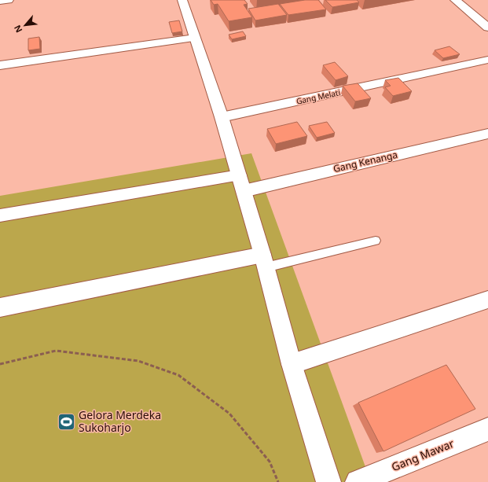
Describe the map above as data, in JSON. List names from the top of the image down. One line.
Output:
{"streets":{"street":["Gang Melati","Gang Kenanga","Gang Mawar"]},"places":{"sports":["Gelora Merdeka Sukoharjo"]},"north":"bottom left"}
